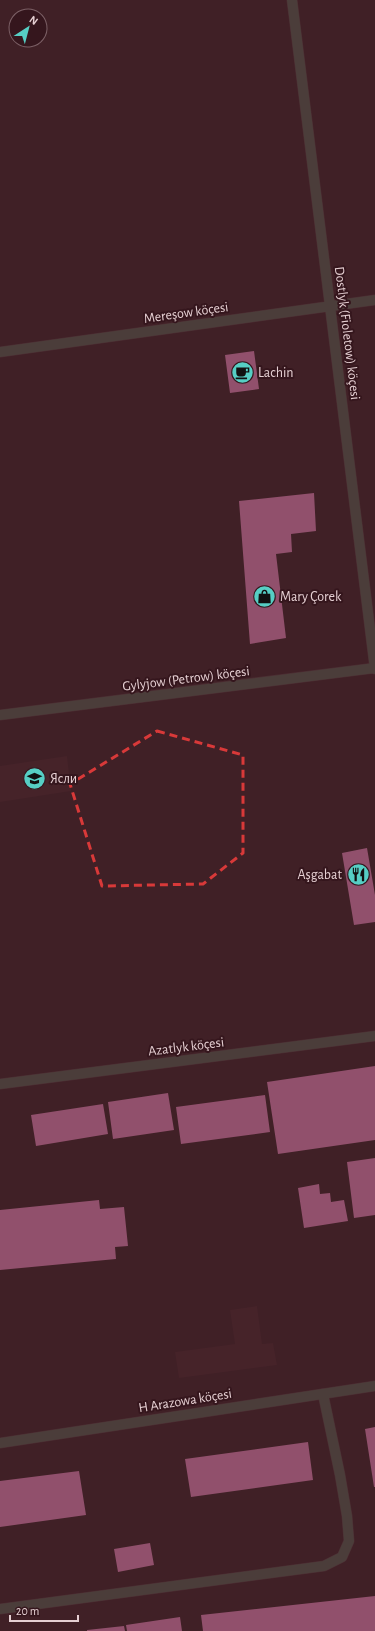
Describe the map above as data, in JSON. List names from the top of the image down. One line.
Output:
{"streets":{"street":["Mereşow köçesi","Dostlyk (Fioletow) köçesi","Gylyjow (Petrow) köçesi","Azatlyk köçesi","H Arazowa köçesi"]},"crossings":[["Mereşow köçesi","Dostlyk (Fioletow) köçesi"],["Dostlyk (Fioletow) köçesi","Gylyjow (Petrow) köçesi"]],"places":{"cafe":["Lachin"],"shop":["Mary Çorek"],"school or university":["Ясли"],"restaurant":["Aşgabat"]},"scale_bar":"20 m","north":"top right"}
